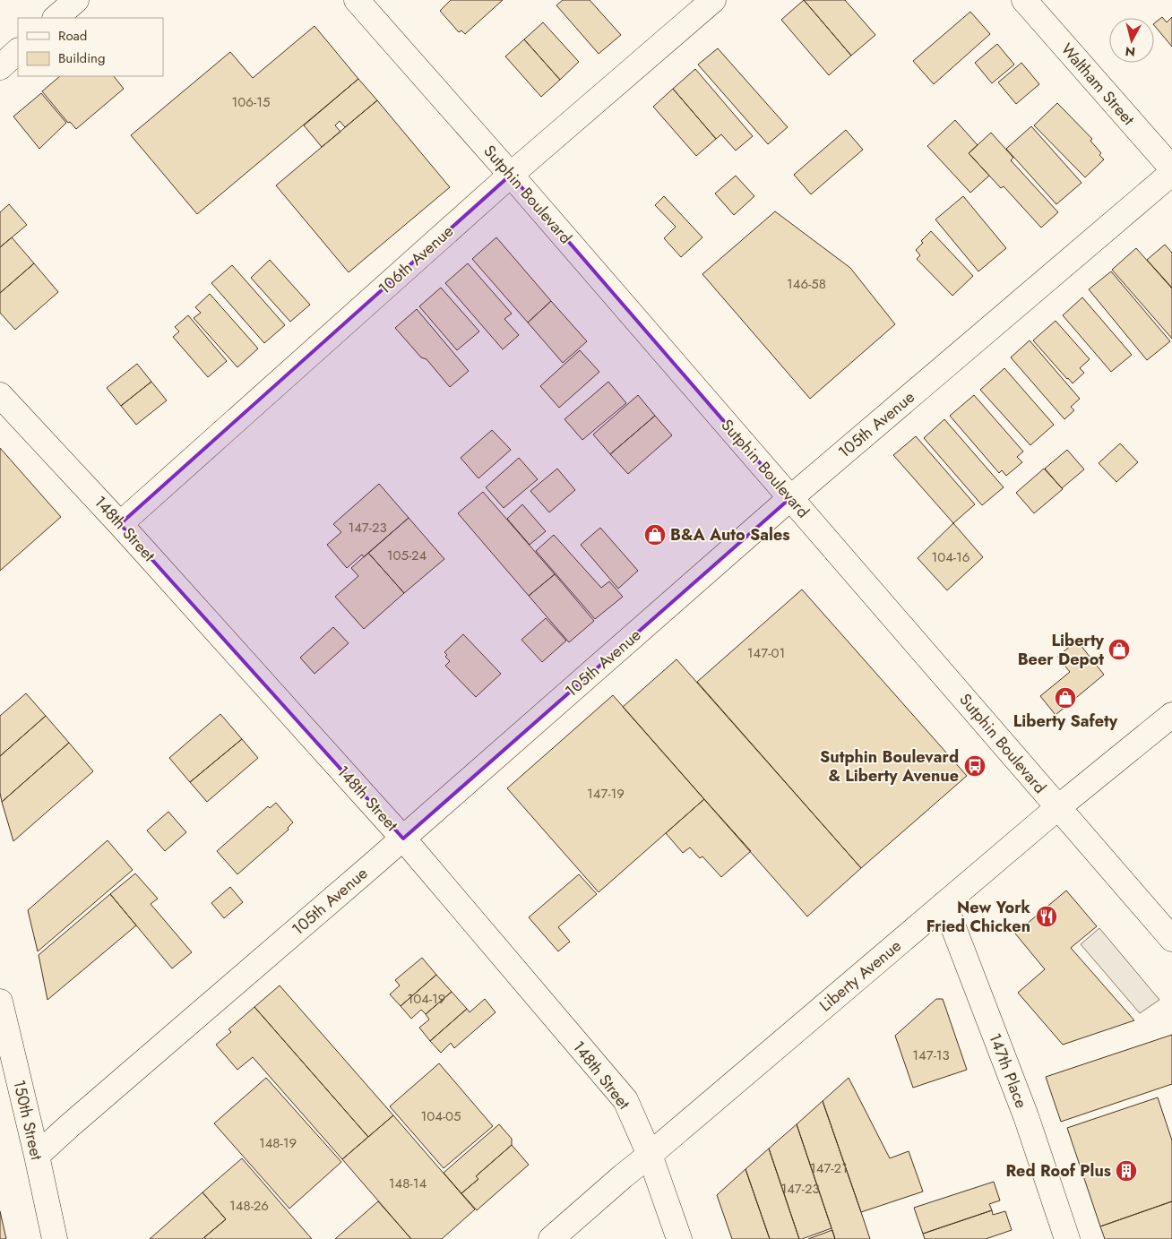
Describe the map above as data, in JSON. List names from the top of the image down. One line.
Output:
{"streets":{"street":["Waltham Street","Sutphin Boulevard","106th Avenue","105th Avenue","148th Street","Liberty Avenue","147th Place","150th Street"]},"crossings":[["Sutphin Boulevard","106th Avenue"],["Sutphin Boulevard","105th Avenue"],["Sutphin Boulevard","Liberty Avenue"],["106th Avenue","148th Street"],["105th Avenue","148th Street"],["105th Avenue","150th Street"],["148th Street","Liberty Avenue"],["Liberty Avenue","147th Place"]],"places":{"shop":["B&A Auto Sales","Liberty Beer Depot","Liberty Safety"],"bus stop":["Sutphin Boulevard & Liberty Avenue"],"restaurant":["New York Fried Chicken"],"building":["Red Roof Plus"]},"house_numbers":["106-15","146-58","147-23","105-24","104-16","147-01","147-19","104-19","147-13","104-05","148-19","147-21","148-14","147-23","148-26"],"legend":["Road","Building"],"north":"bottom"}
